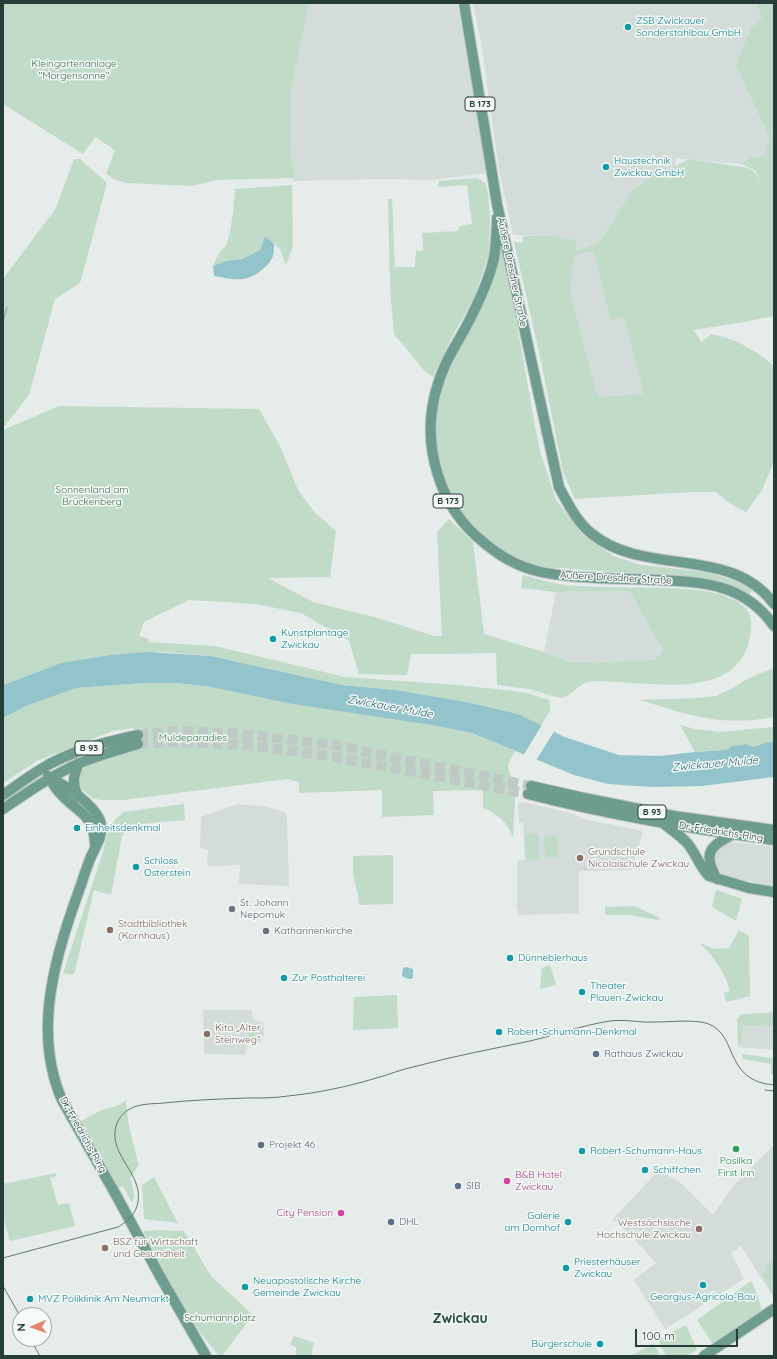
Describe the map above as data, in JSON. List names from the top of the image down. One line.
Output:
{"streets":{"main road":["B 173","Äußere Dresdner Straße","B 93","Dr.-Friedrichs-Ring"]},"crossings":[["B 93","Dr.-Friedrichs-Ring"]],"districts":["Zwickau"],"water":["Zwickauer Mulde"],"parks":["Kleingartenanlage \"Morgensonne\"","Sonnenland am Brückenberg","Muldeparadies","Schumannplatz"],"places":["ZSB Zwickauer Sonderstahlbau GmbH","Haustechnik Zwickau GmbH","Kunstplantage Zwickau","Einheitsdenkmal","Grundschule Nicolaischule Zwickau","Schloss Osterstein","St. Johann Nepomuk","Stadtbibliothek (Kornhaus)","Katharinenkirche","Dünnebierhaus","Zur Posthalterei","Theater Plauen-Zwickau","Robert-Schumann-Denkmal","Kita „Alter Steinweg“","Rathaus Zwickau","Projekt 46","Posilka First Inn","Robert-Schumann-Haus","Schiffchen","B&B Hotel Zwickau","SIB","City Pension","DHL","Galerie am Domhof","Westsächsische Hochschule Zwickau","BSZ für Wirtschaft und Gesundheit","Priesterhäuser Zwickau","Georgius-Agricola-Bau","Neuapostolische Kirche Gemeinde Zwickau","MVZ Poliklinik Am Neumarkt","Bürgerschule"],"scale_bar":"100 m","north":"left"}
